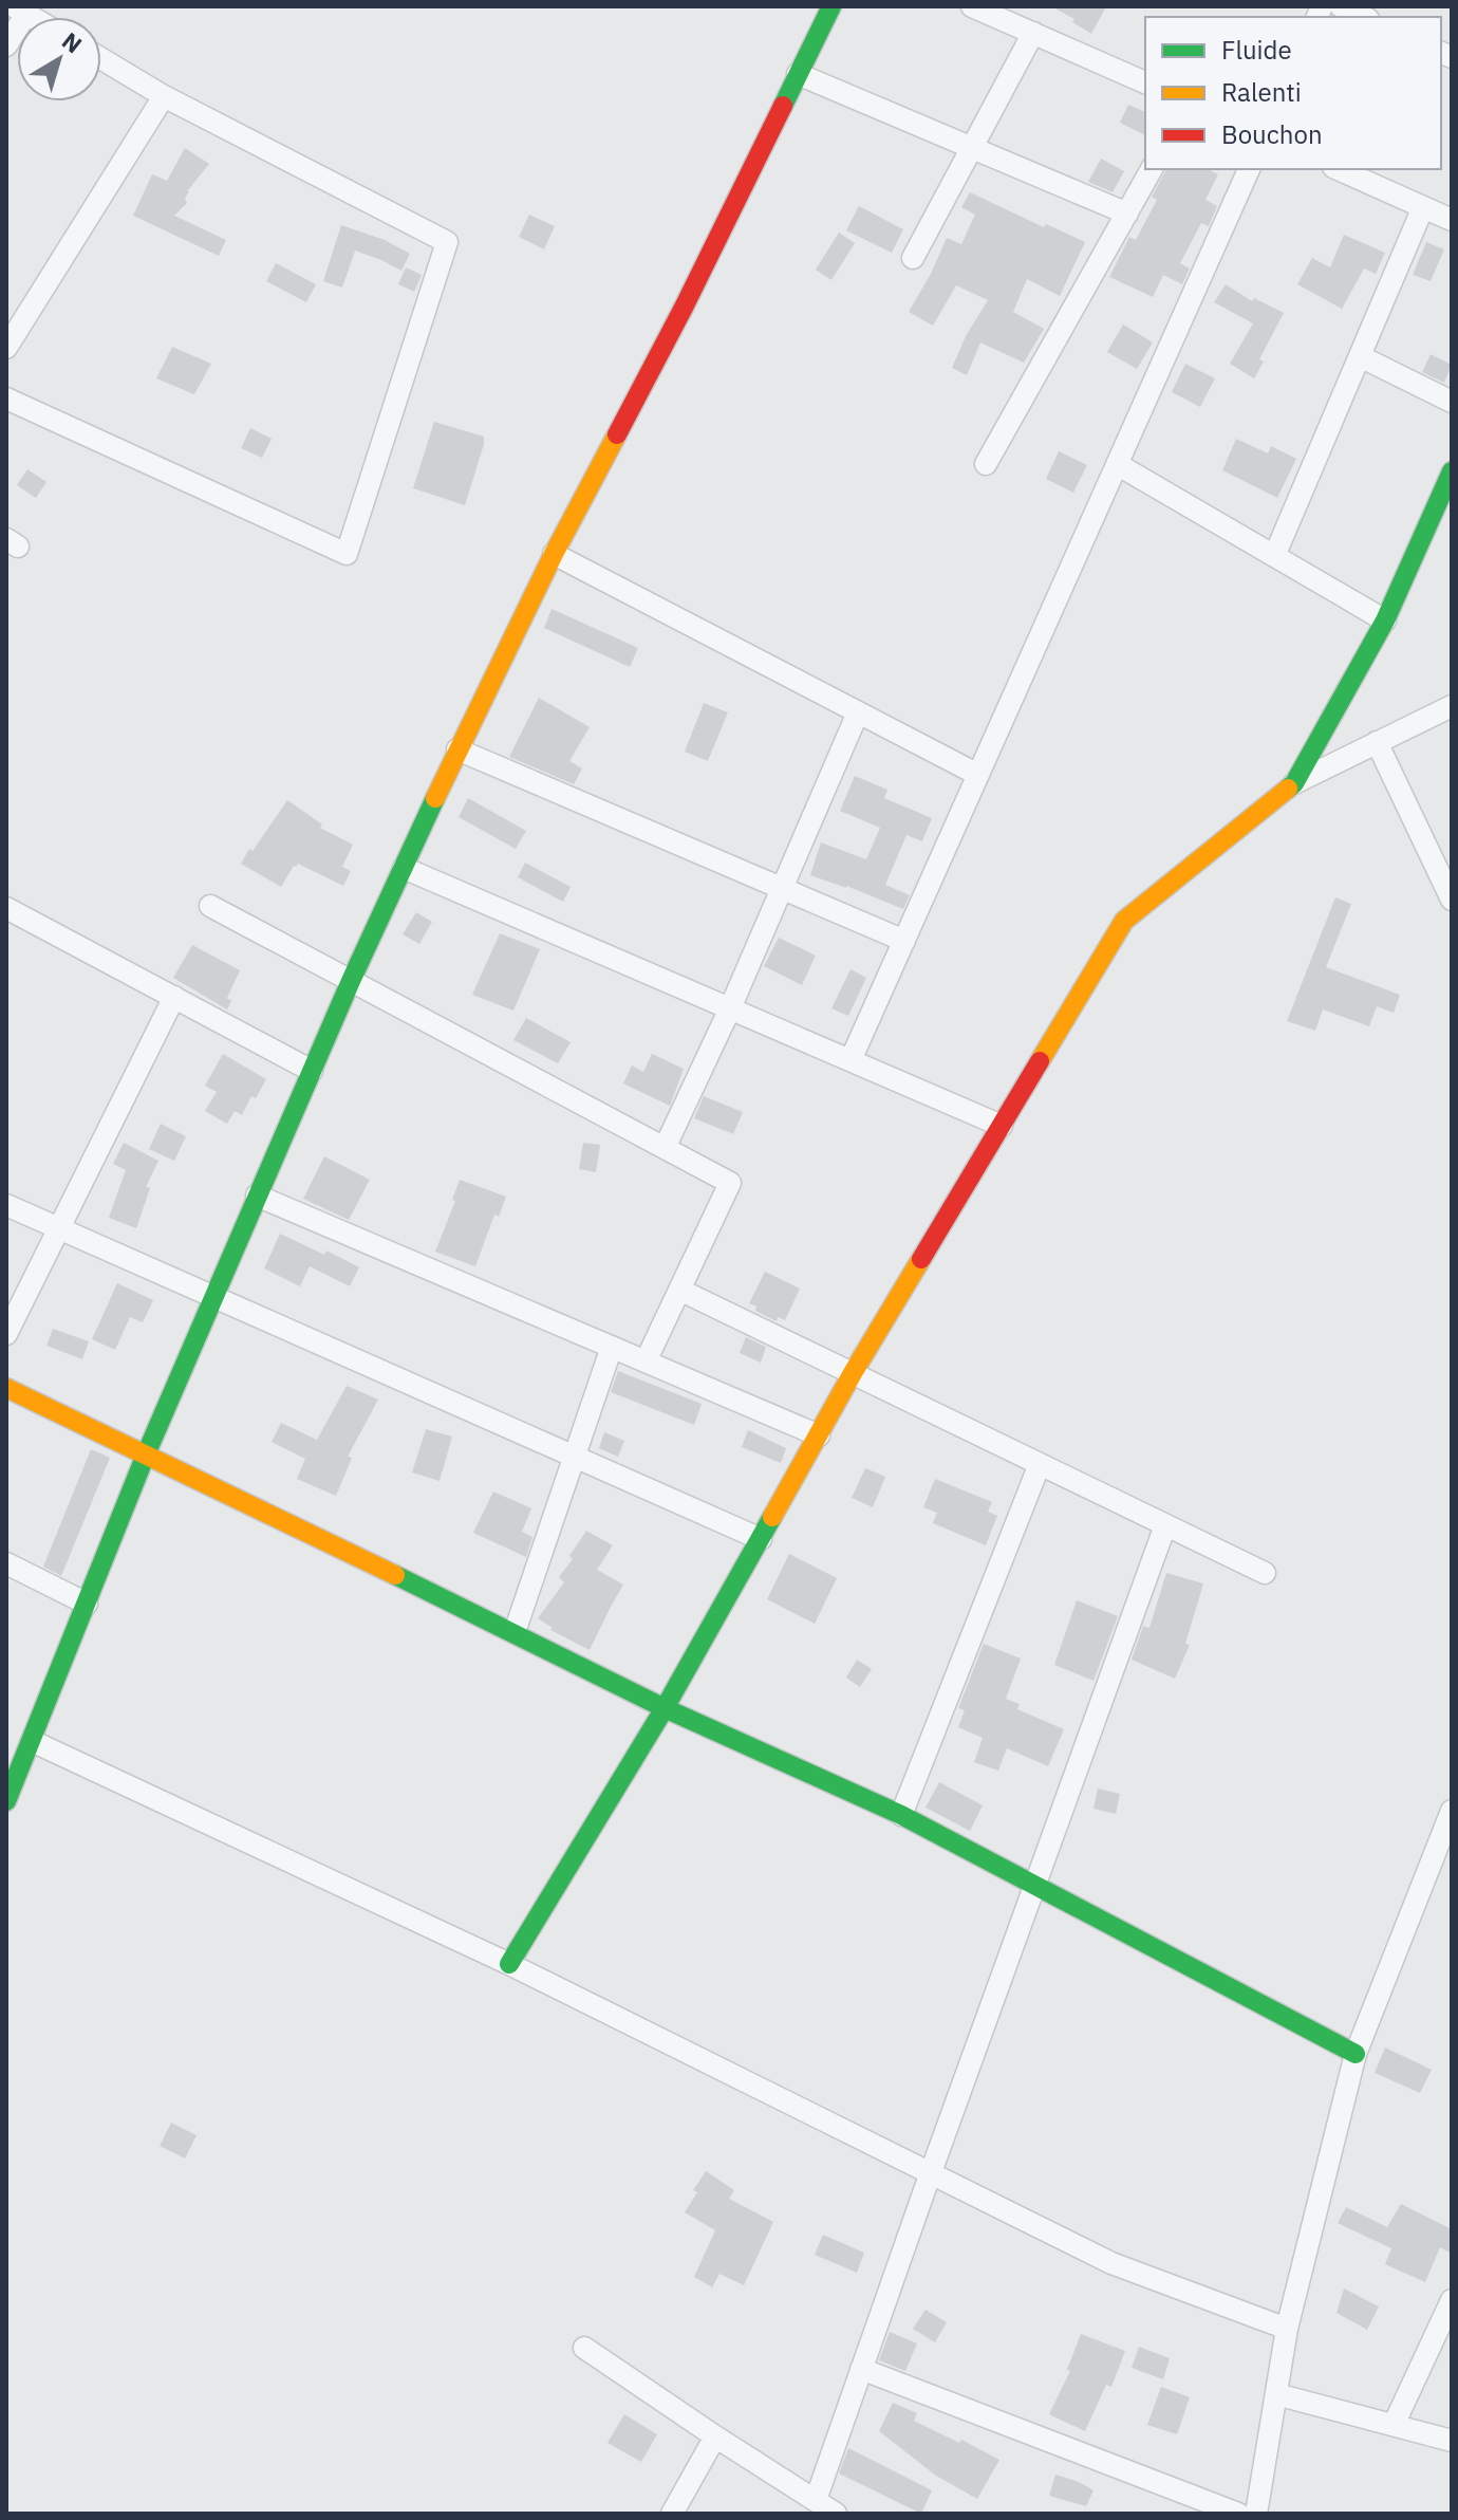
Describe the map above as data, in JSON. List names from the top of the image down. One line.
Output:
{"legend":["Fluide","Ralenti","Bouchon"],"north":"top right"}
